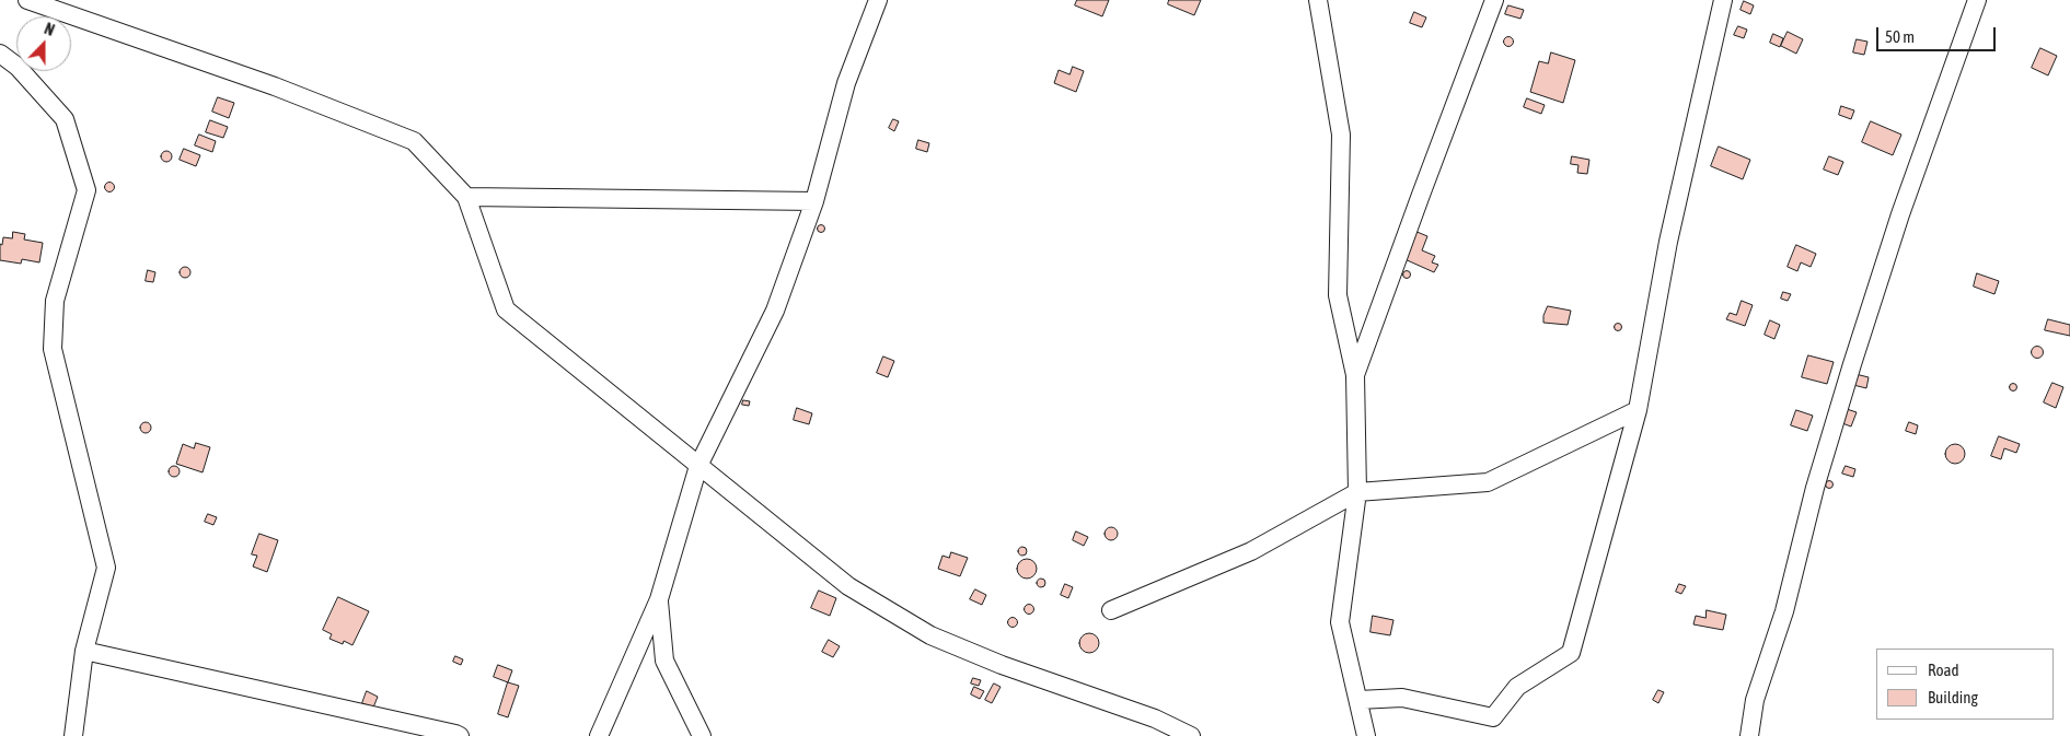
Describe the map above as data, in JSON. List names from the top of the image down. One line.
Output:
{"legend":["Road","Building"],"scale_bar":"50 m","north":"top"}
